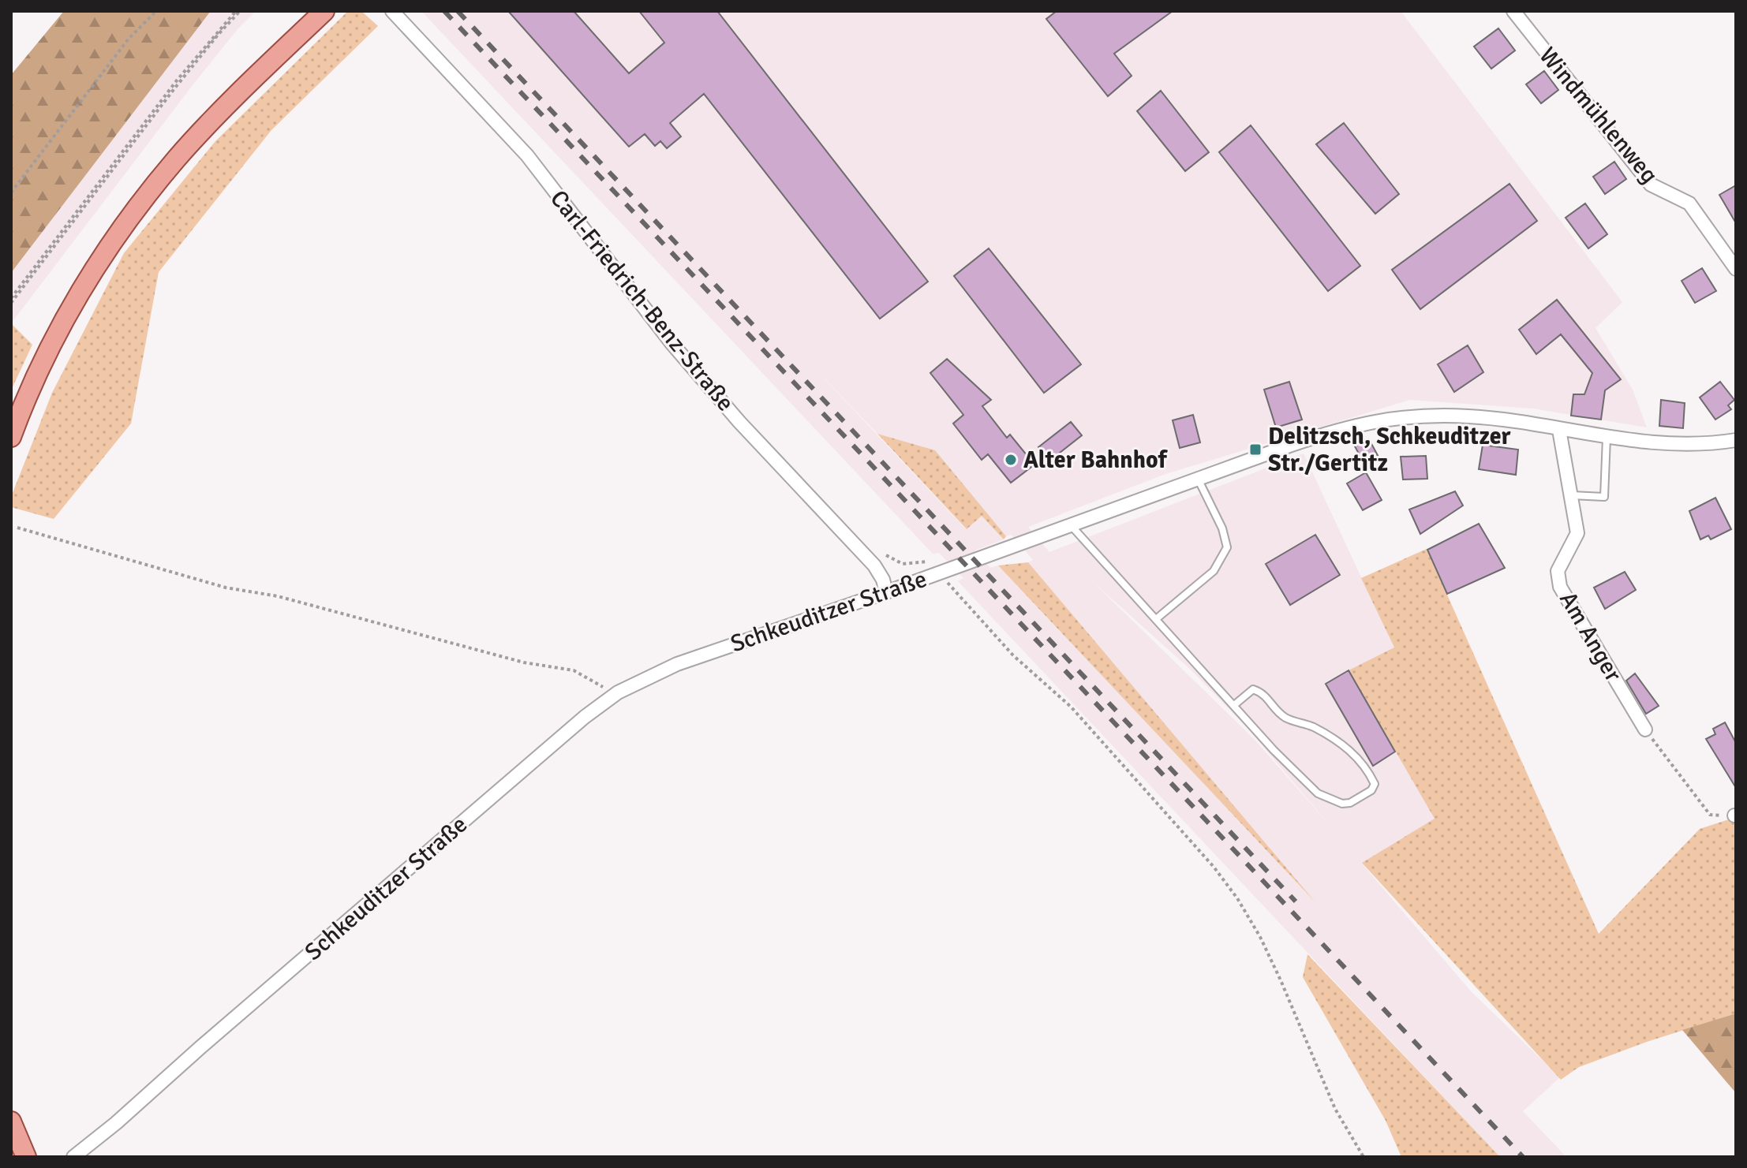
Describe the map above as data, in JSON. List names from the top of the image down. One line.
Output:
{"streets":{"street":["Windmühlenweg","Carl-Friedrich-Benz-Straße","Schkeuditzer Straße","Am Anger"]},"crossings":[["Carl-Friedrich-Benz-Straße","Schkeuditzer Straße"],["Schkeuditzer Straße","Am Anger"]],"places":{"transit":["Delitzsch, Schkeuditzer Str./Gertitz"],"other":["Alter Bahnhof"]}}
